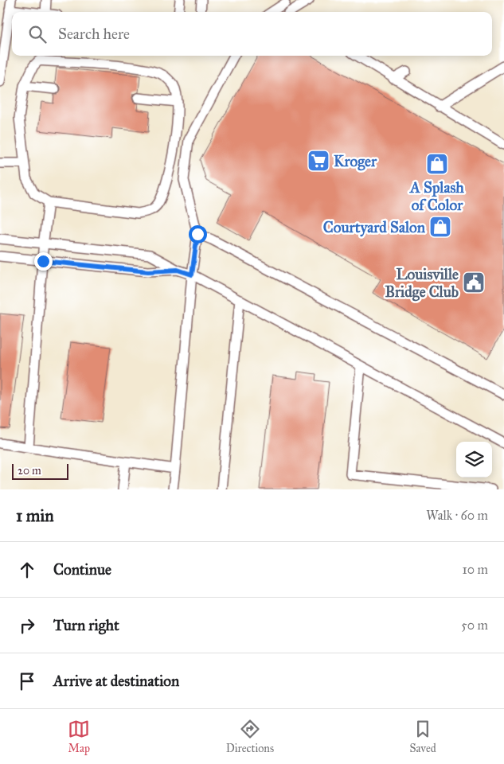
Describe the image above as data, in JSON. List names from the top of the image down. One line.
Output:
{"places":{"supermarket":["Kroger"],"shop":["A Splash of Color","Courtyard Salon"],"public building":["Louisville Bridge Club"]},"scale_bar":"20 m","page":{"search":"Search here","scale":"20 m","heading":["1 min","Walk · 60 m"],"list":[["Continue","10 m"],["Turn right","50 m"],"Arrive at destination"],"nav":["Map","Directions","Saved"]}}
